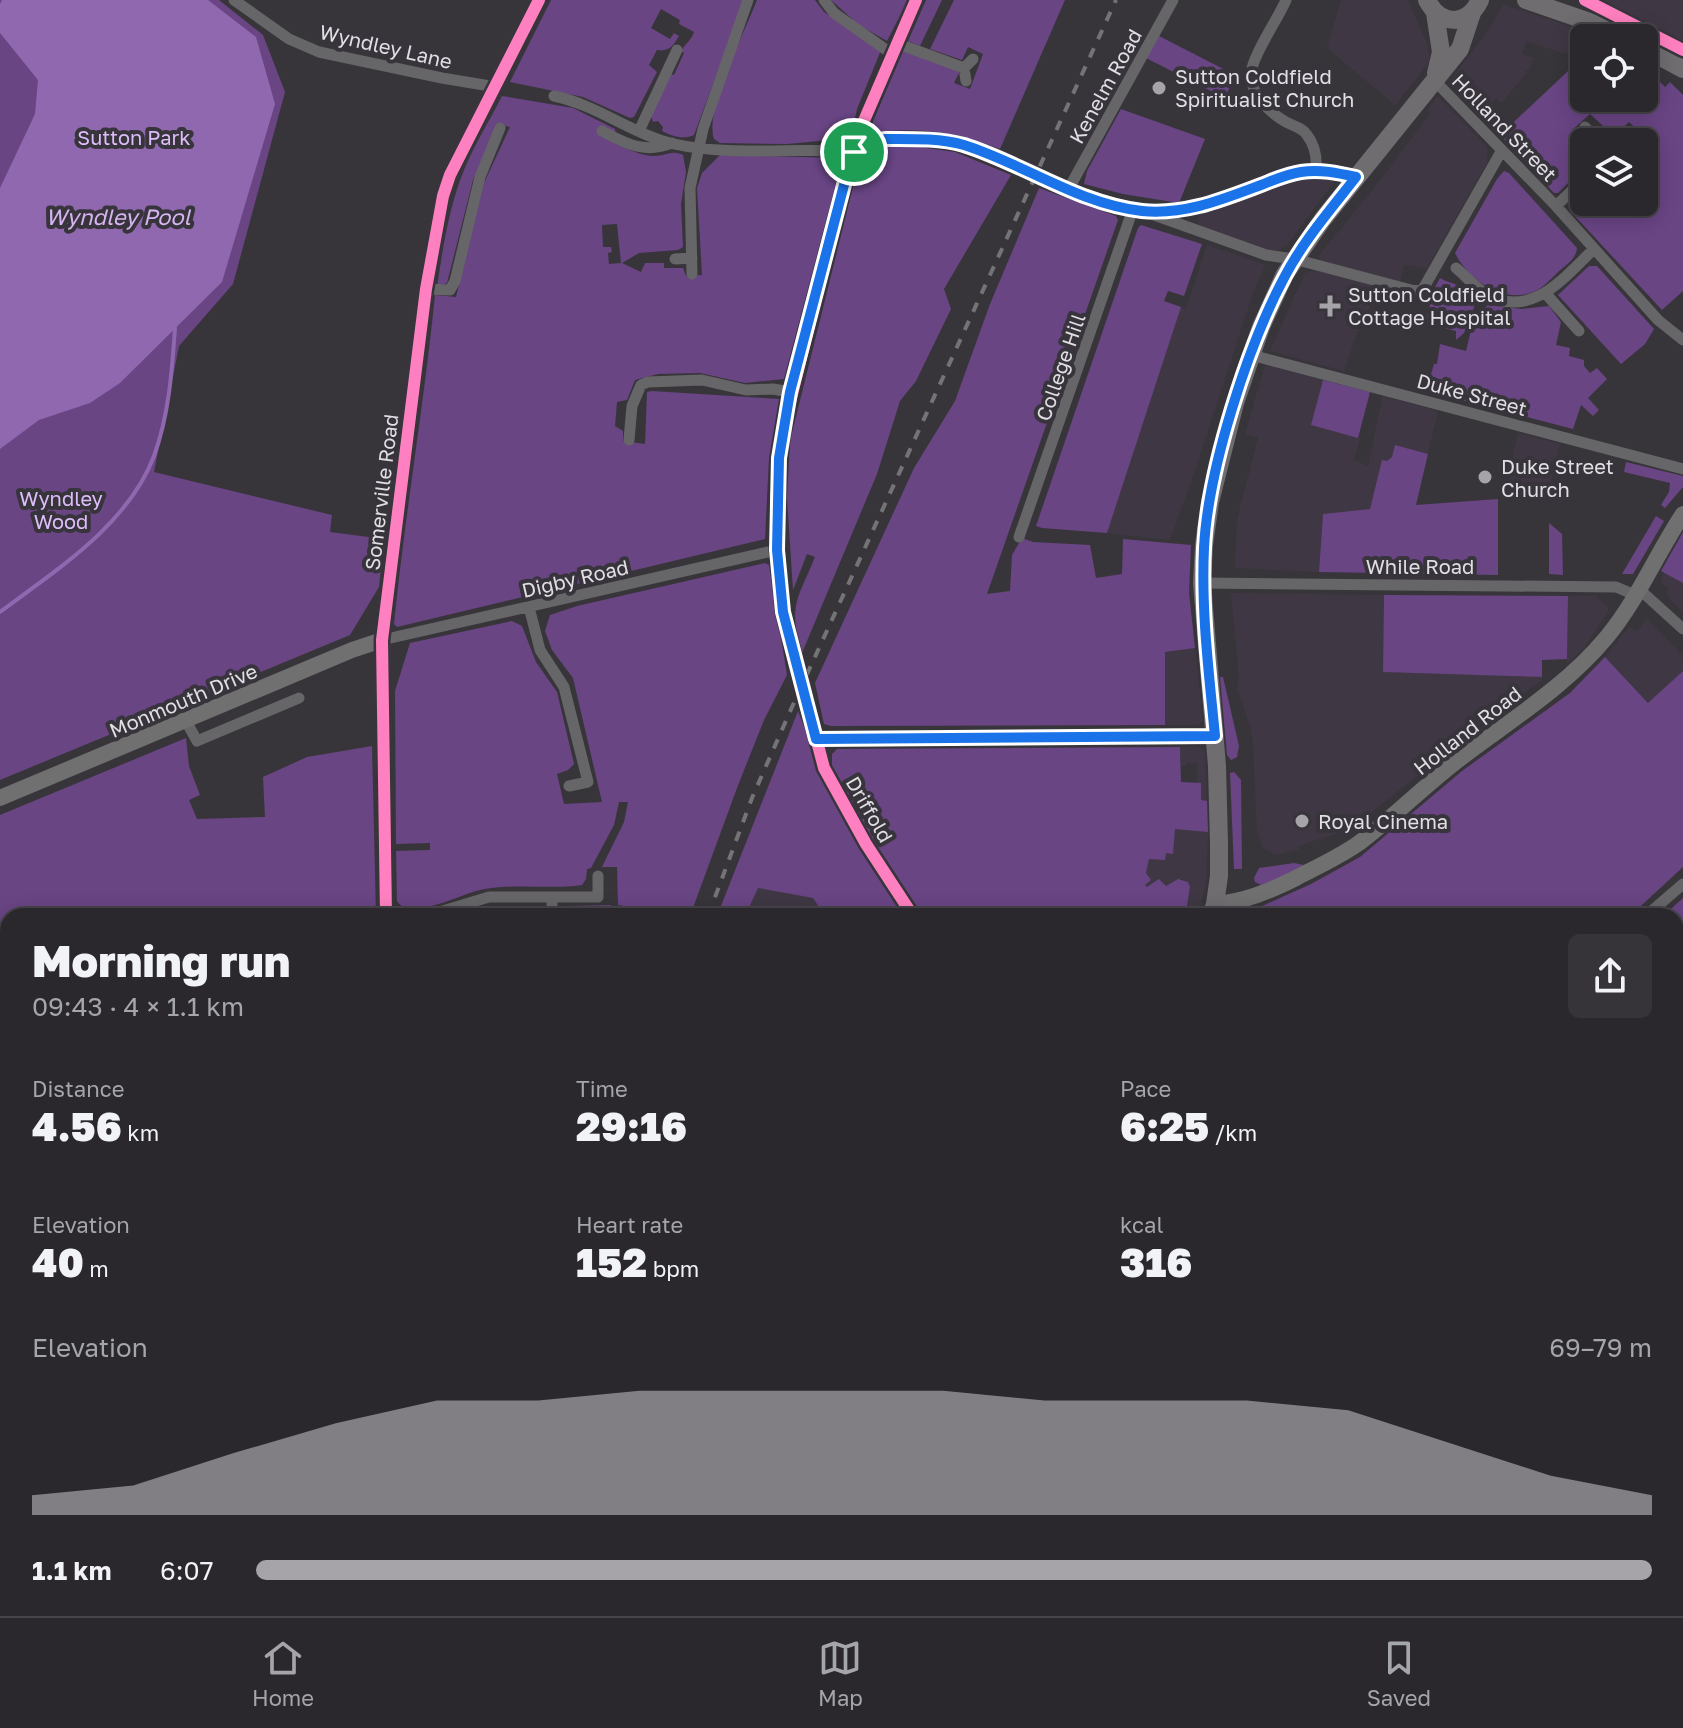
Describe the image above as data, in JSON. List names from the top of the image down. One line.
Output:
{"streets":{"street":["Wyndley Lane","Kenelm Road","Holland Street","College Hill","Duke Street","Somerville Road","While Road","Digby Road","Monmouth Drive","Holland Road","Driffold"]},"crossings":[["Wyndley Lane","Somerville Road"],["Somerville Road","Digby Road"],["Somerville Road","Monmouth Drive"],["While Road","Holland Road"],["Digby Road","Monmouth Drive"],["Digby Road","Driffold"]],"water":["Wyndley Pool"],"parks":["Sutton Park","Wyndley Wood"],"places":{"other":["Sutton Coldfield Spiritualist Church","Duke Street Church","Royal Cinema"],"health":["Sutton Coldfield Cottage Hospital"]},"page":{"heading":["Morning run","09:43 · 4 × 1.1 km"],"stats":[["Distance","4.56 km"],["Time","29:16"],["Pace","6:25 /km"],["Elevation","40 m"],["Heart rate","152 bpm"],["kcal","316"]],"chart":["Elevation","69–79 m"],"list":[{"name":"1.1 km","note":"6:07"}],"tabs":["Home","Map","Saved"]}}
